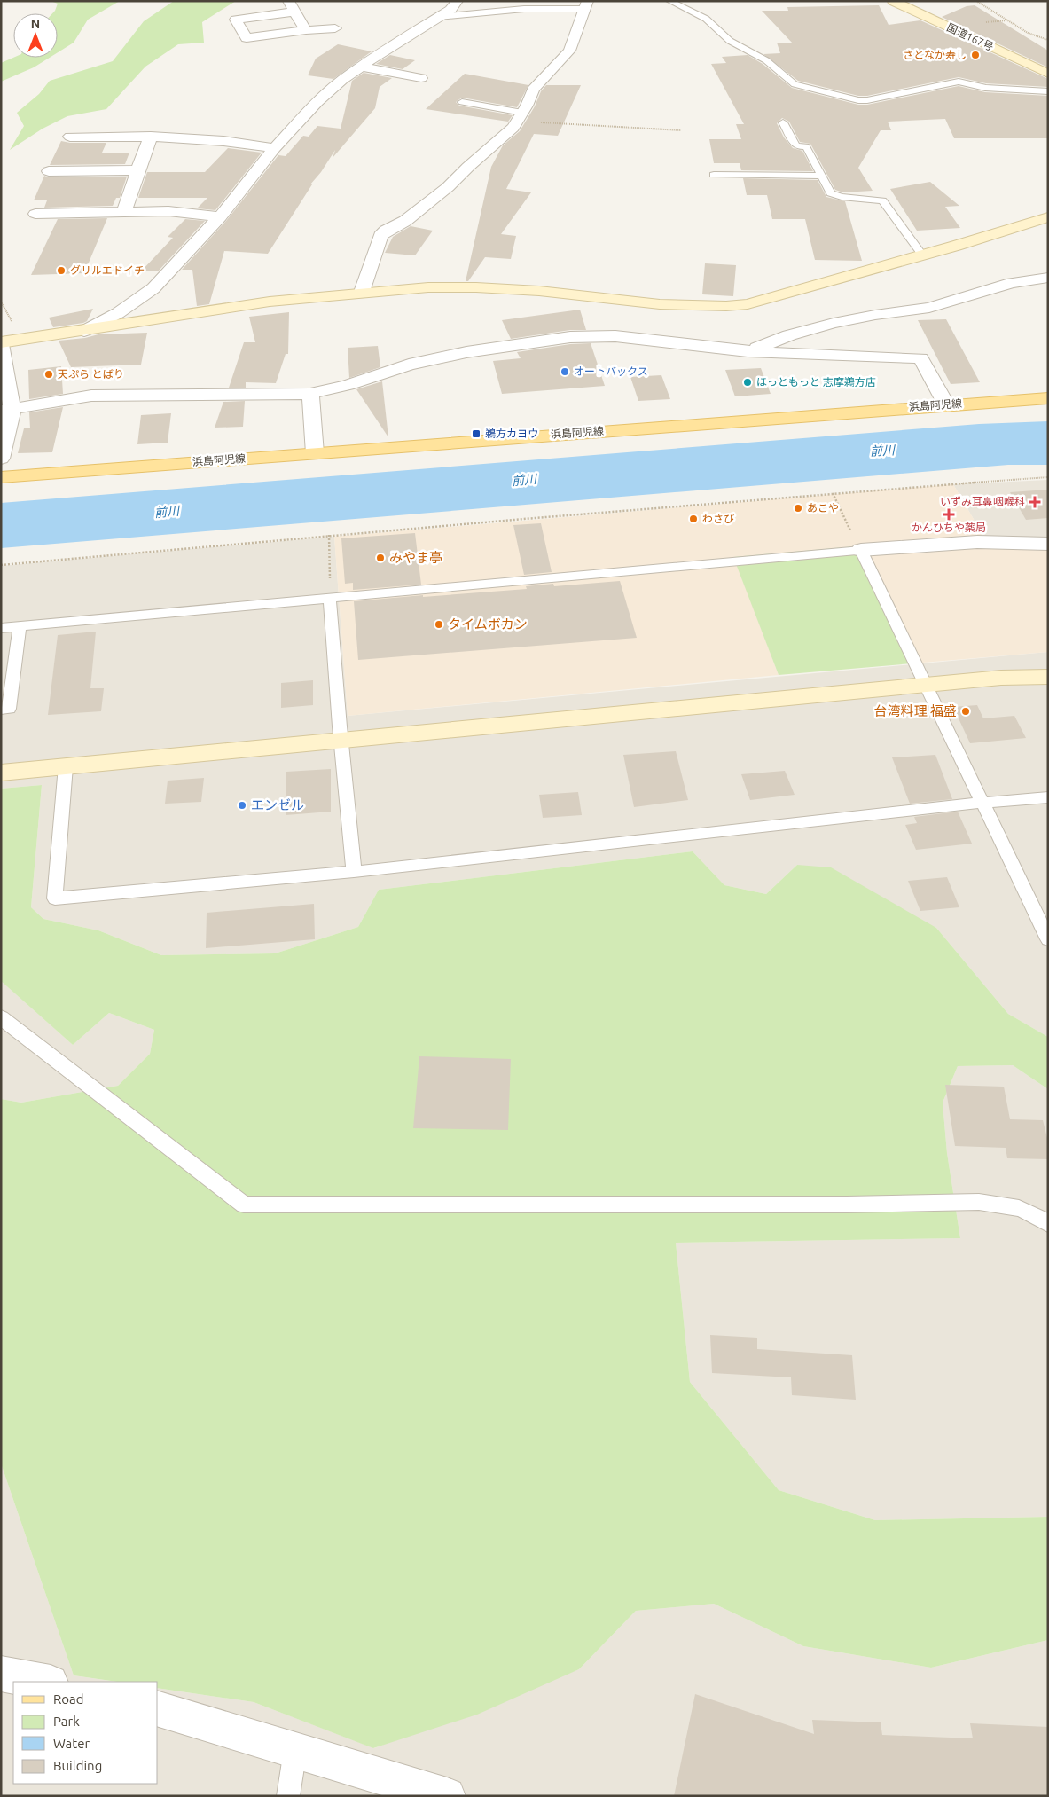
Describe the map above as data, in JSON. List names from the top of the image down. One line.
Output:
{"streets":{"main road":["浜島阿児線"],"street":["国道167号"]},"water":["前川"],"places":{"other":["さとなか寿し","グリルエドイチ","オートバックス","天ぷら とばり","ほっともっと 志摩鵜方店","あこや","わさび","みやま亭","タイムボカン","台湾料理 福盛","エンゼル"],"transit":["鵜方カヨウ"],"health":["いずみ耳鼻咽喉科","かんひちや薬局"]},"legend":["Road","Park","Water","Building"],"north":"top"}
